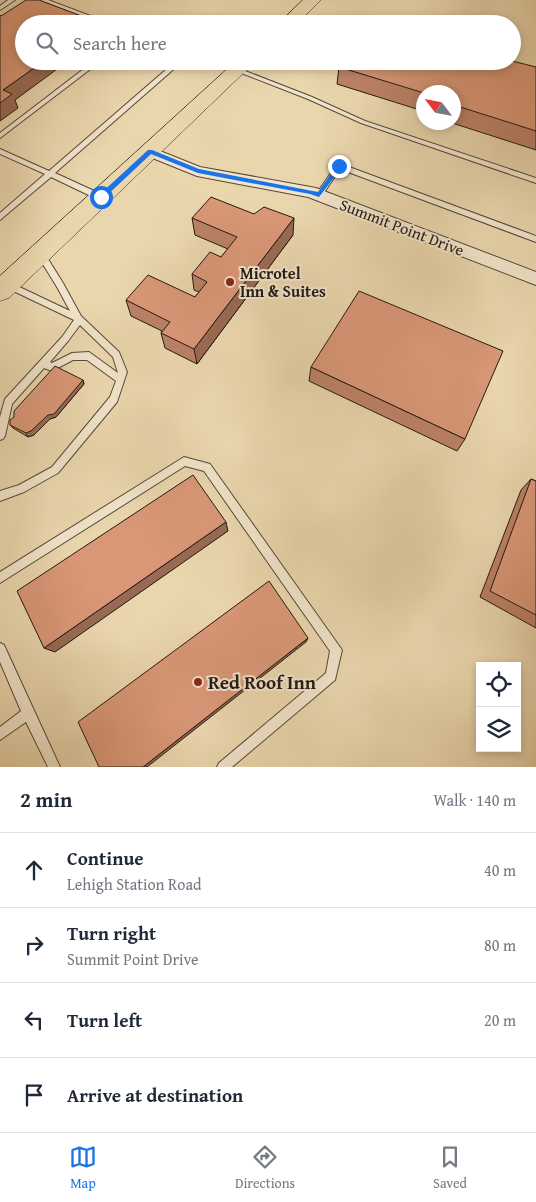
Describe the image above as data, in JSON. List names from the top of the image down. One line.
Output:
{"streets":{"street":["Summit Point Drive"]},"places":["Microtel Inn & Suites","Red Roof Inn"],"north":"top left","page":{"search":"Search here","heading":["2 min","Walk · 140 m"],"list":[["Continue","Lehigh Station Road","40 m"],["Turn right","Summit Point Drive","80 m"],["Turn left","20 m"],"Arrive at destination"],"nav":["Map","Directions","Saved"]}}
